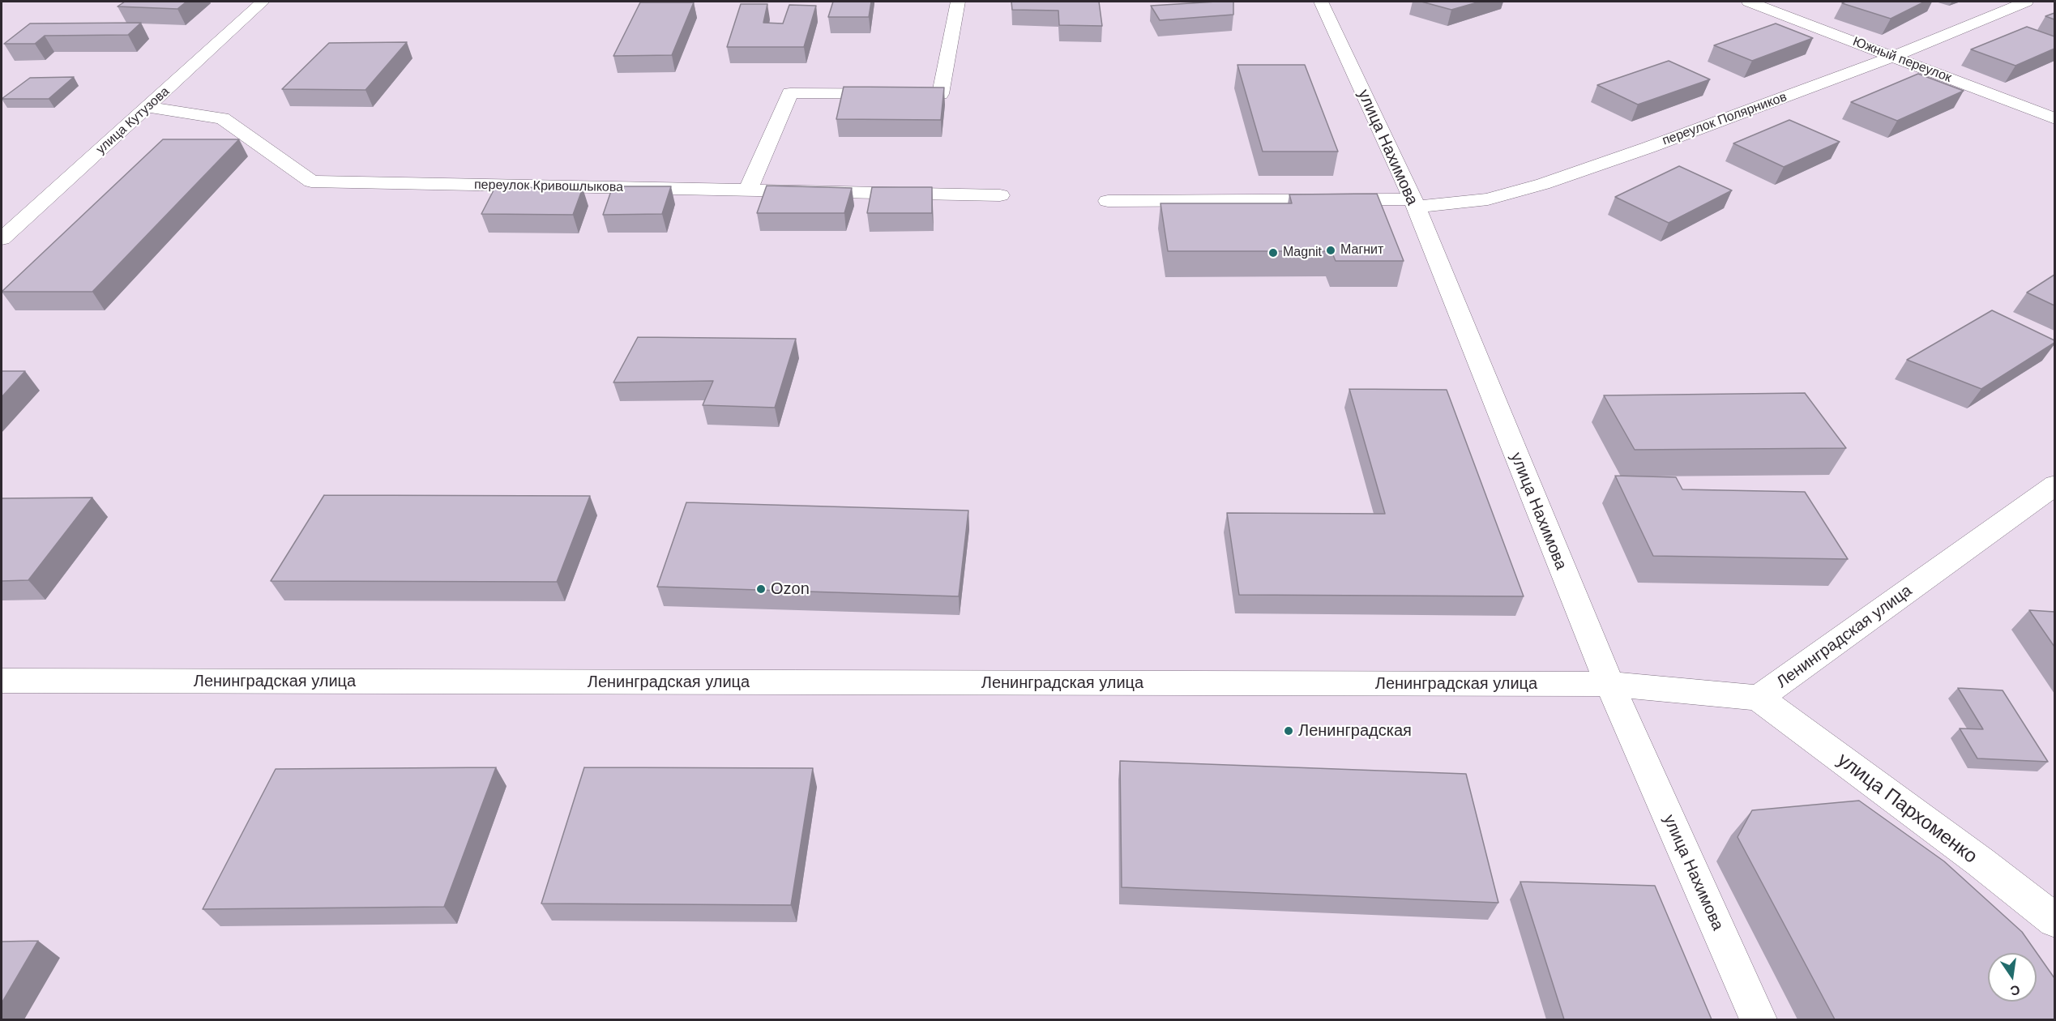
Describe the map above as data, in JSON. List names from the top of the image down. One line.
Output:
{"streets":{"street":["Южный переулок","переулок Полярников","улица Кутузова","улица Нахимова","переулок Кривошлыкова","Ленинградская улица","улица Пархоменко"]},"crossings":[["Южный переулок","переулок Полярников"],["переулок Полярников","улица Нахимова"],["улица Кутузова","переулок Кривошлыкова"],["улица Нахимова","Ленинградская улица"],["Ленинградская улица","улица Пархоменко"]],"places":["Магнит","Magnit","Ozon","Ленинградская"],"north":"bottom"}
